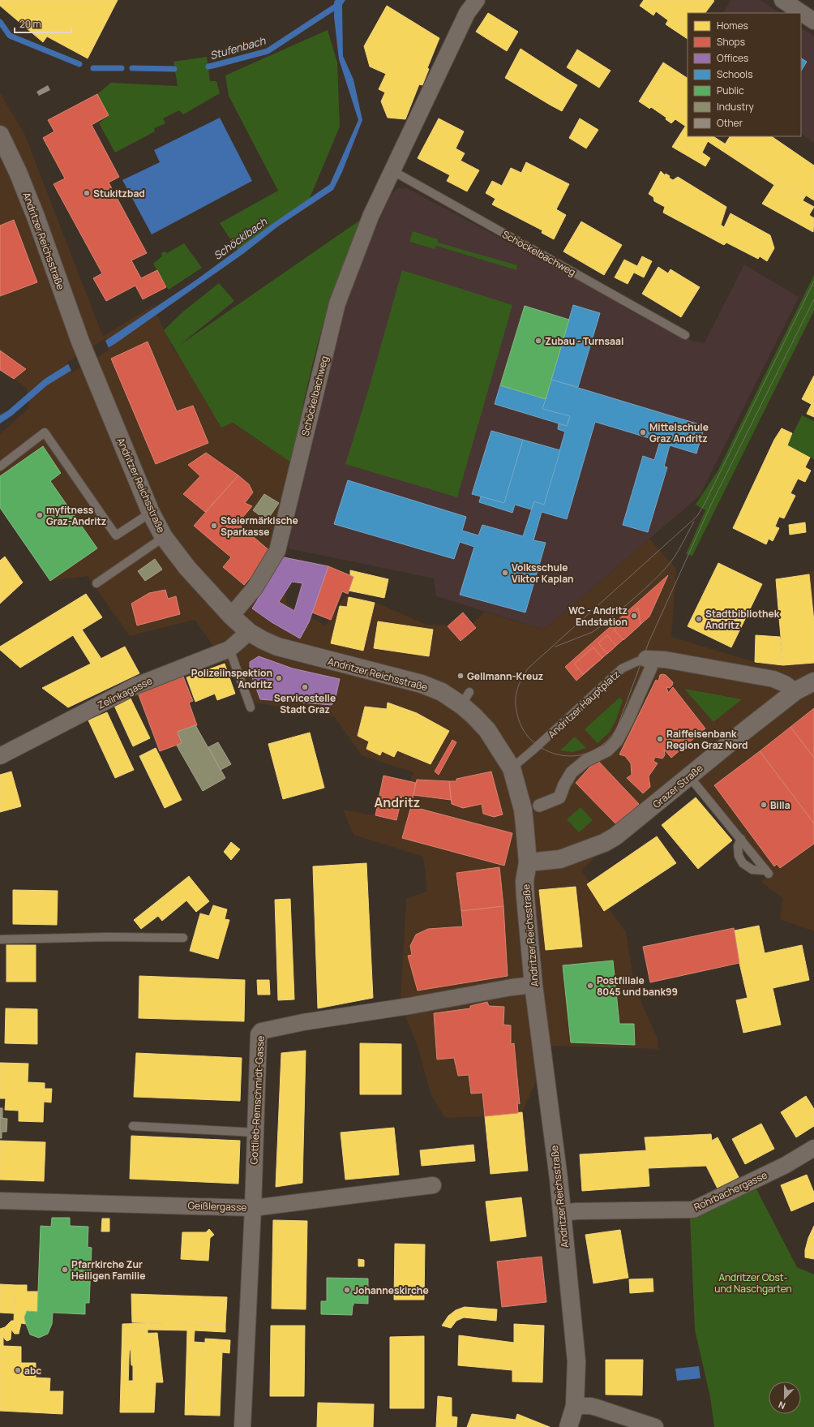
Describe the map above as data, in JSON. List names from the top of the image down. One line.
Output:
{"streets":{"street":["Andritzer Reichsstraße","Schöckelbachweg","Zelinkagasse","Andritzer Hauptplatz","Grazer Straße","Gottlieb-Remschmidt-Gasse","Rohrbachergasse","Geißlergasse"]},"crossings":[["Andritzer Reichsstraße","Schöckelbachweg"],["Andritzer Reichsstraße","Zelinkagasse"],["Andritzer Reichsstraße","Andritzer Hauptplatz"],["Andritzer Reichsstraße","Grazer Straße"],["Andritzer Reichsstraße","Gottlieb-Remschmidt-Gasse"],["Andritzer Reichsstraße","Rohrbachergasse"],["Andritzer Hauptplatz","Grazer Straße"],["Gottlieb-Remschmidt-Gasse","Geißlergasse"]],"districts":["Andritz"],"water":["Stufenbach","Schöcklbach"],"parks":["Andritzer Obst- und Naschgarten"],"places":["Stukitzbad","Zubau - Turnsaal","Mittelschule Graz Andritz","myfitness Graz-Andritz","Steiermärkische Sparkasse","Volksschule Viktor Kaplan","WC - Andritz Endstation","Stadtbibliothek Andritz","Gellmann-Kreuz","Polizeiinspektion Andritz","Servicestelle Stadt Graz","Raiffeisenbank Region Graz Nord","Billa","Postfiliale 8045 und bank99","Pfarrkirche Zur Heiligen Familie","Johanneskirche","abc"],"legend":["Homes","Shops","Offices","Schools","Public","Industry","Other"],"scale_bar":"20 m","north":"bottom"}
